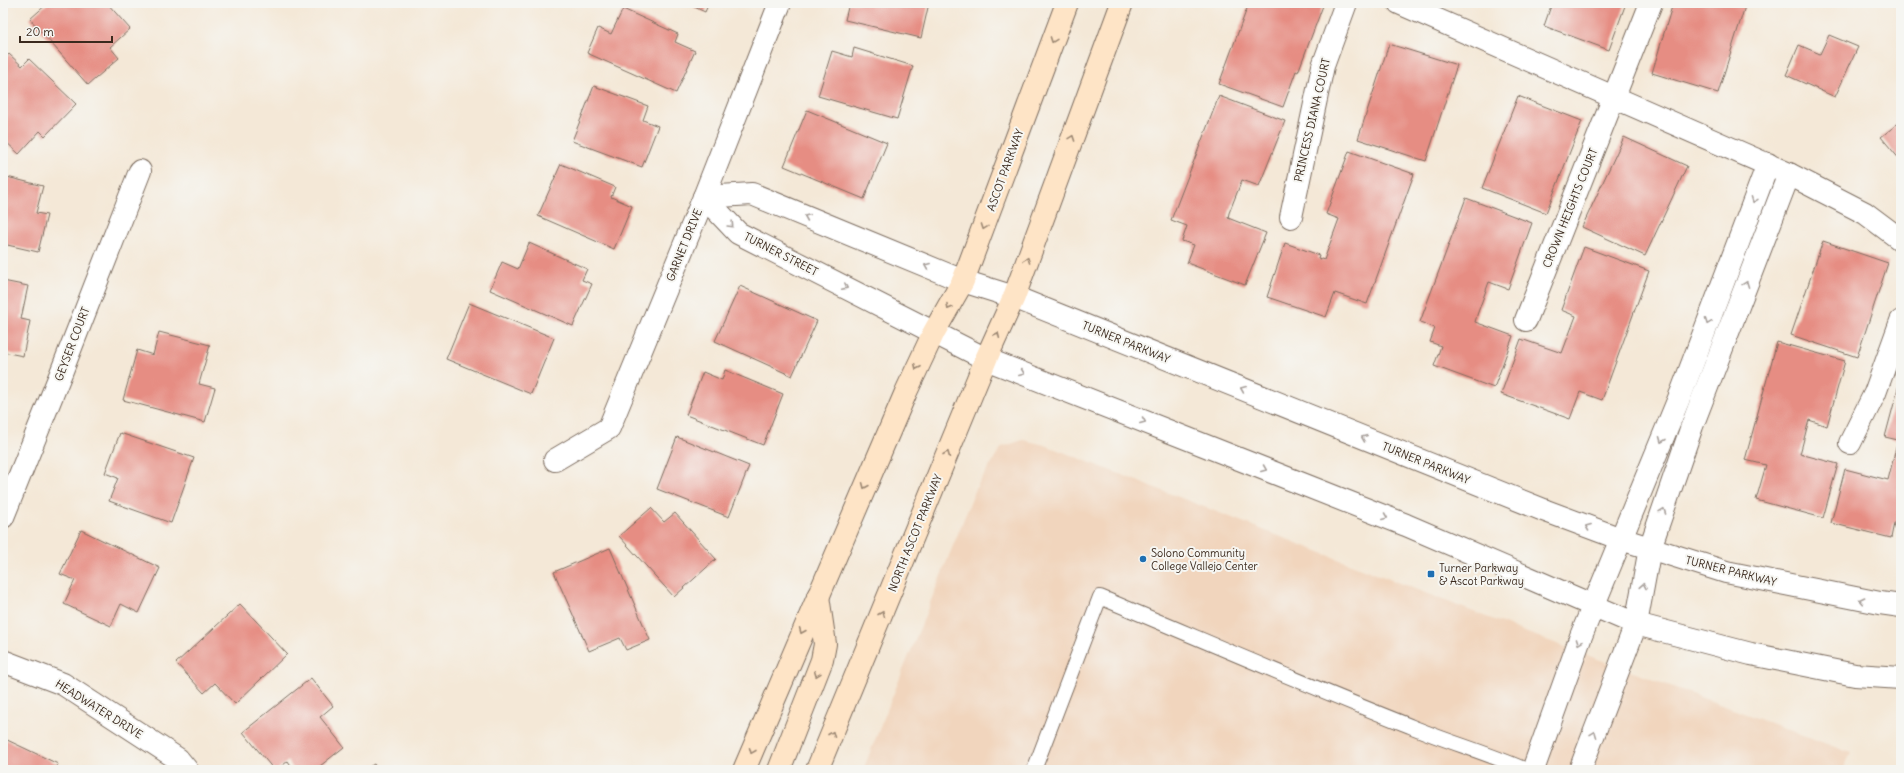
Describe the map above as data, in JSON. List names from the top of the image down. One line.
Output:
{"streets":{"main road":["ASCOT PARKWAY","NORTH ASCOT PARKWAY"],"street":["PRINCESS DIANA COURT","CROWN HEIGHTS COURT","GARNET DRIVE","TURNER STREET","TURNER PARKWAY","GEYSER COURT","HEADWATER DRIVE"]},"crossings":[["ASCOT PARKWAY","TURNER STREET"],["ASCOT PARKWAY","TURNER PARKWAY"],["GARNET DRIVE","TURNER STREET"],["TURNER STREET","NORTH ASCOT PARKWAY"],["TURNER PARKWAY","NORTH ASCOT PARKWAY"]],"places":{"other":["Solono Community College Vallejo Center"],"transit":["Turner Parkway & Ascot Parkway"]},"scale_bar":"20 m"}
